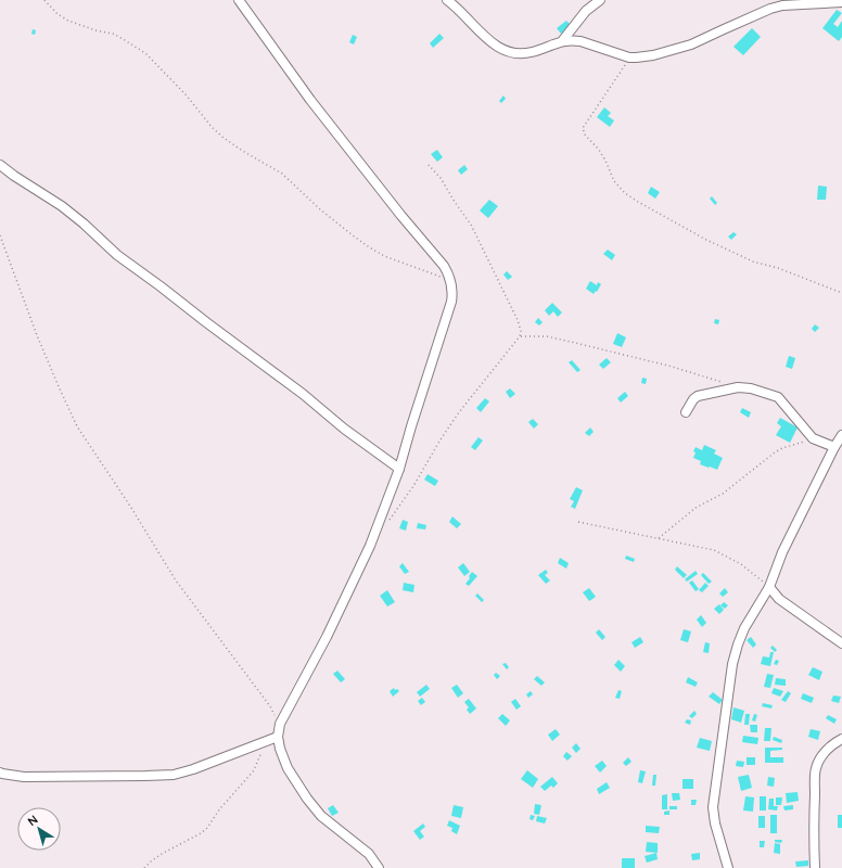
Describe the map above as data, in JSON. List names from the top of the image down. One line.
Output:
{"north":"top left"}
